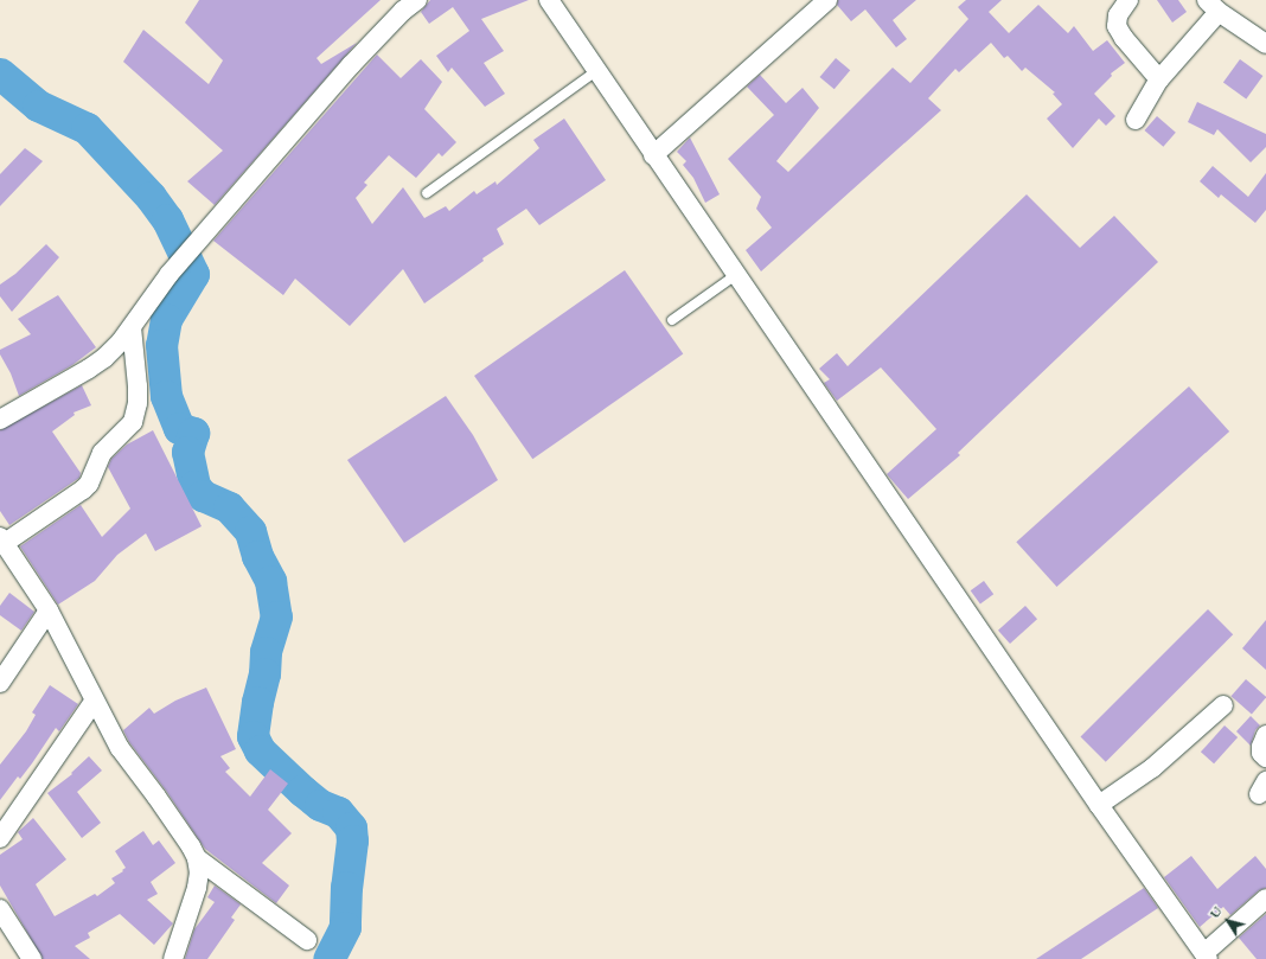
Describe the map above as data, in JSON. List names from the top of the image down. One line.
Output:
{"north":"top left"}
